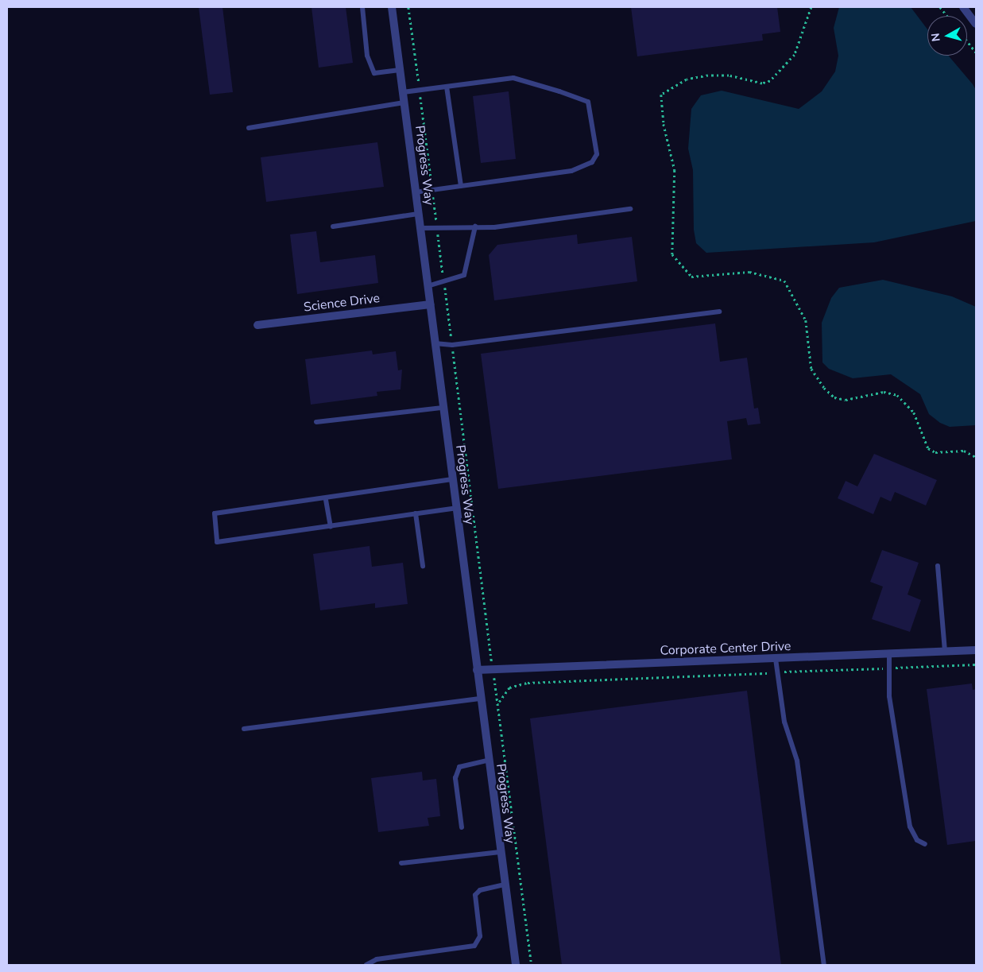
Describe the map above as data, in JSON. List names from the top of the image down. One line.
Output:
{"streets":{"street":["Progress Way","Science Drive","Corporate Center Drive"]},"crossings":[["Progress Way","Science Drive"],["Progress Way","Corporate Center Drive"]],"north":"left"}
